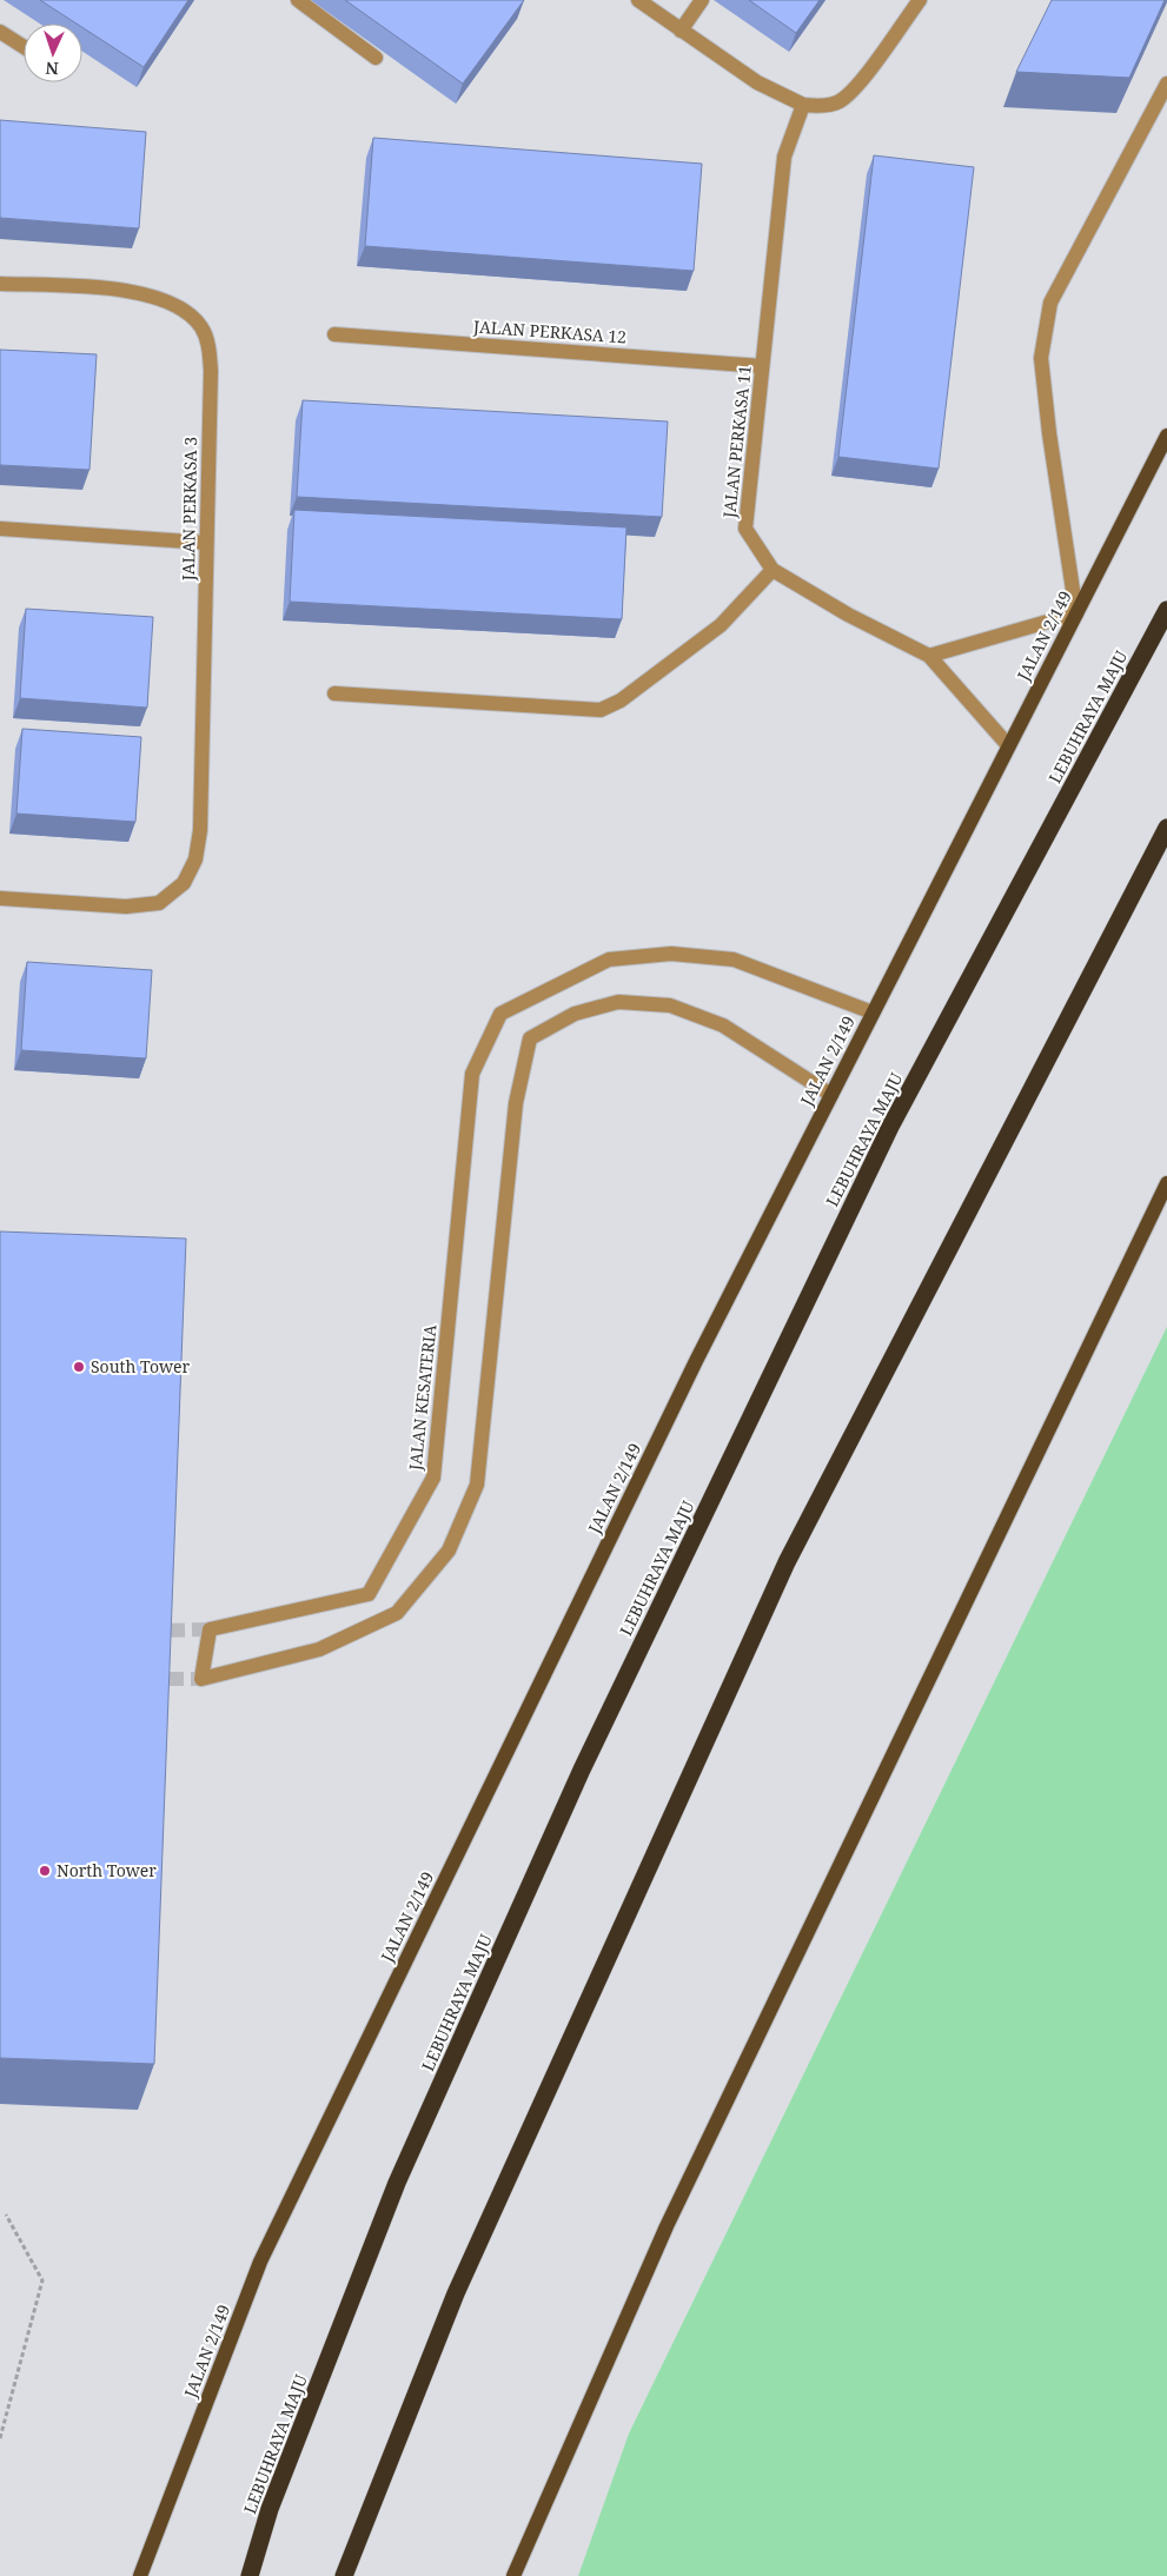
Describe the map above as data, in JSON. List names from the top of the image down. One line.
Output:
{"streets":{"highway":["LEBUHRAYA MAJU"],"main road":["JALAN 2/149"],"street":["JALAN PERKASA 12","JALAN PERKASA 11","JALAN PERKASA 3","JALAN KESATERIA"]},"crossings":[["JALAN PERKASA 12","JALAN PERKASA 11"],["JALAN 2/149","JALAN KESATERIA"]],"places":["South Tower","North Tower"],"north":"bottom"}
